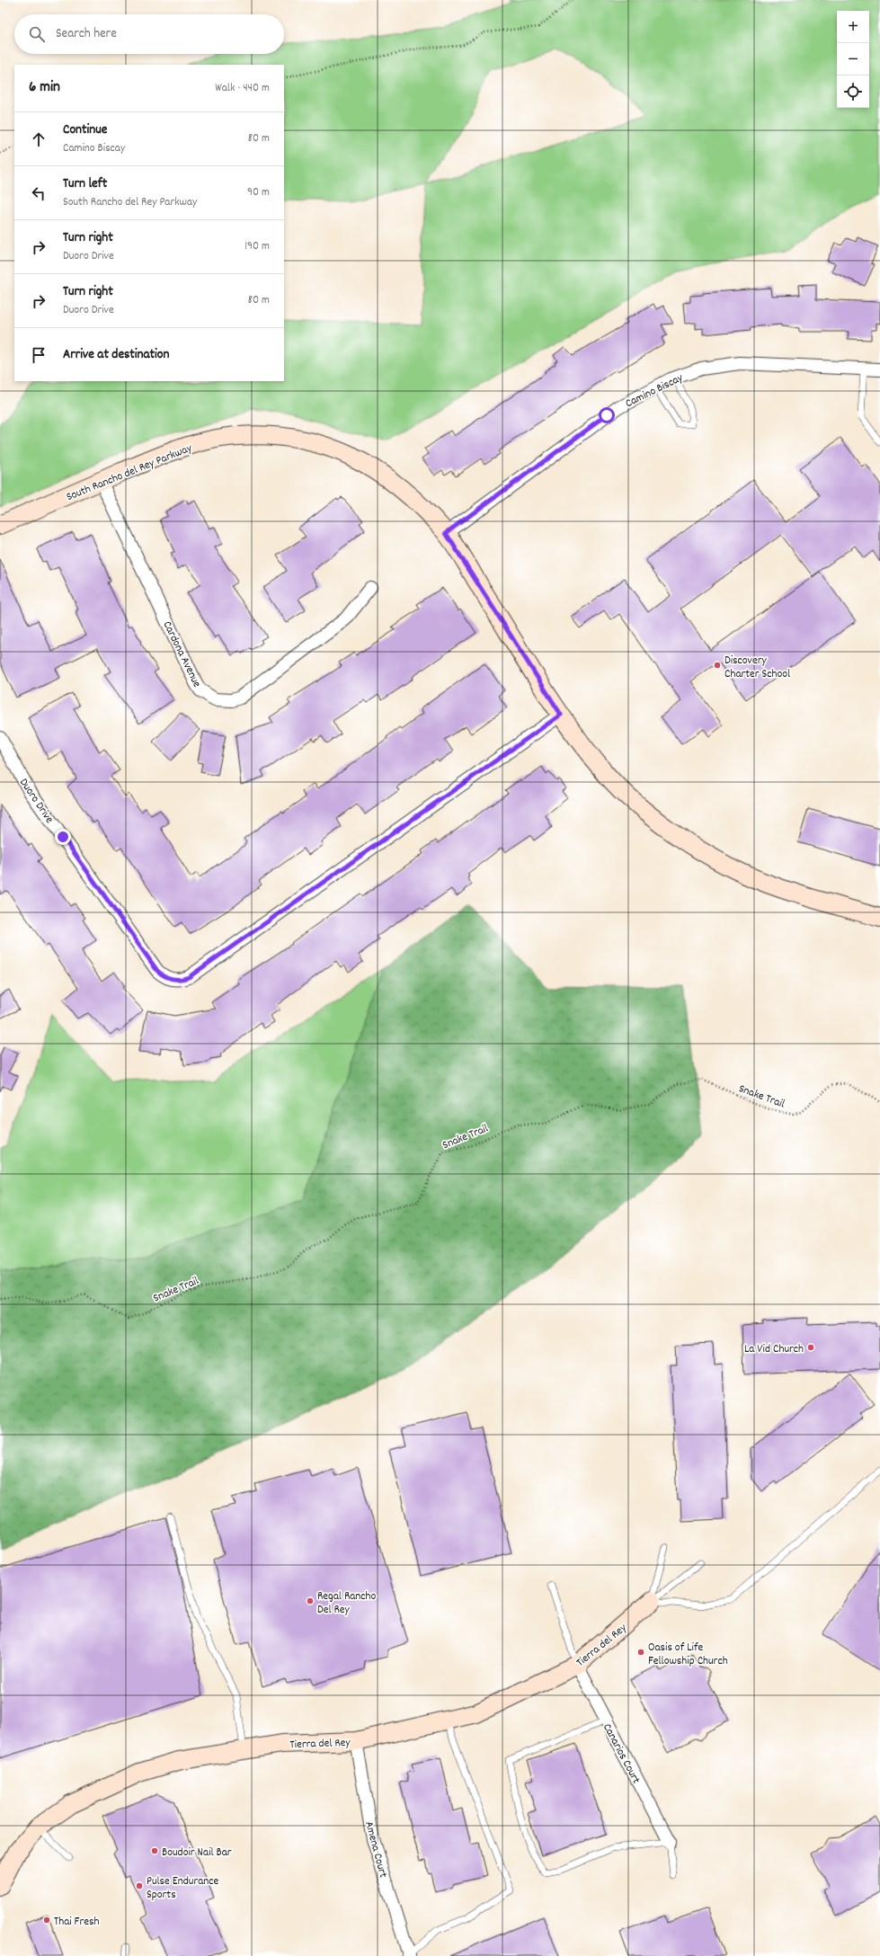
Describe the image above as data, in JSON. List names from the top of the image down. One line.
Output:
{"streets":{"street":["Camino Biscay","South Rancho del Rey Parkway","Cardona Avenue","Duoro Drive","Tierra del Rey","Canarios Court","Amena Court"],"path":["Snake Trail"]},"crossings":[["Camino Biscay","South Rancho del Rey Parkway"],["South Rancho del Rey Parkway","Cardona Avenue"],["South Rancho del Rey Parkway","Duoro Drive"],["Tierra del Rey","Canarios Court"],["Tierra del Rey","Amena Court"]],"places":["Discovery Charter School","La Vid Church","Regal Rancho Del Rey","Oasis of Life Fellowship Church","Boudoir Nail Bar","Pulse Endurance Sports","Thai Fresh"],"page":{"map_buttons":["+","−"],"search":"Search here","heading":["6 min","Walk · 440 m"],"list":[["Continue","Camino Biscay","80 m"],["Turn left","South Rancho del Rey Parkway","90 m"],["Turn right","Duoro Drive","190 m"],["Turn right","Duoro Drive","80 m"],"Arrive at destination"]}}
